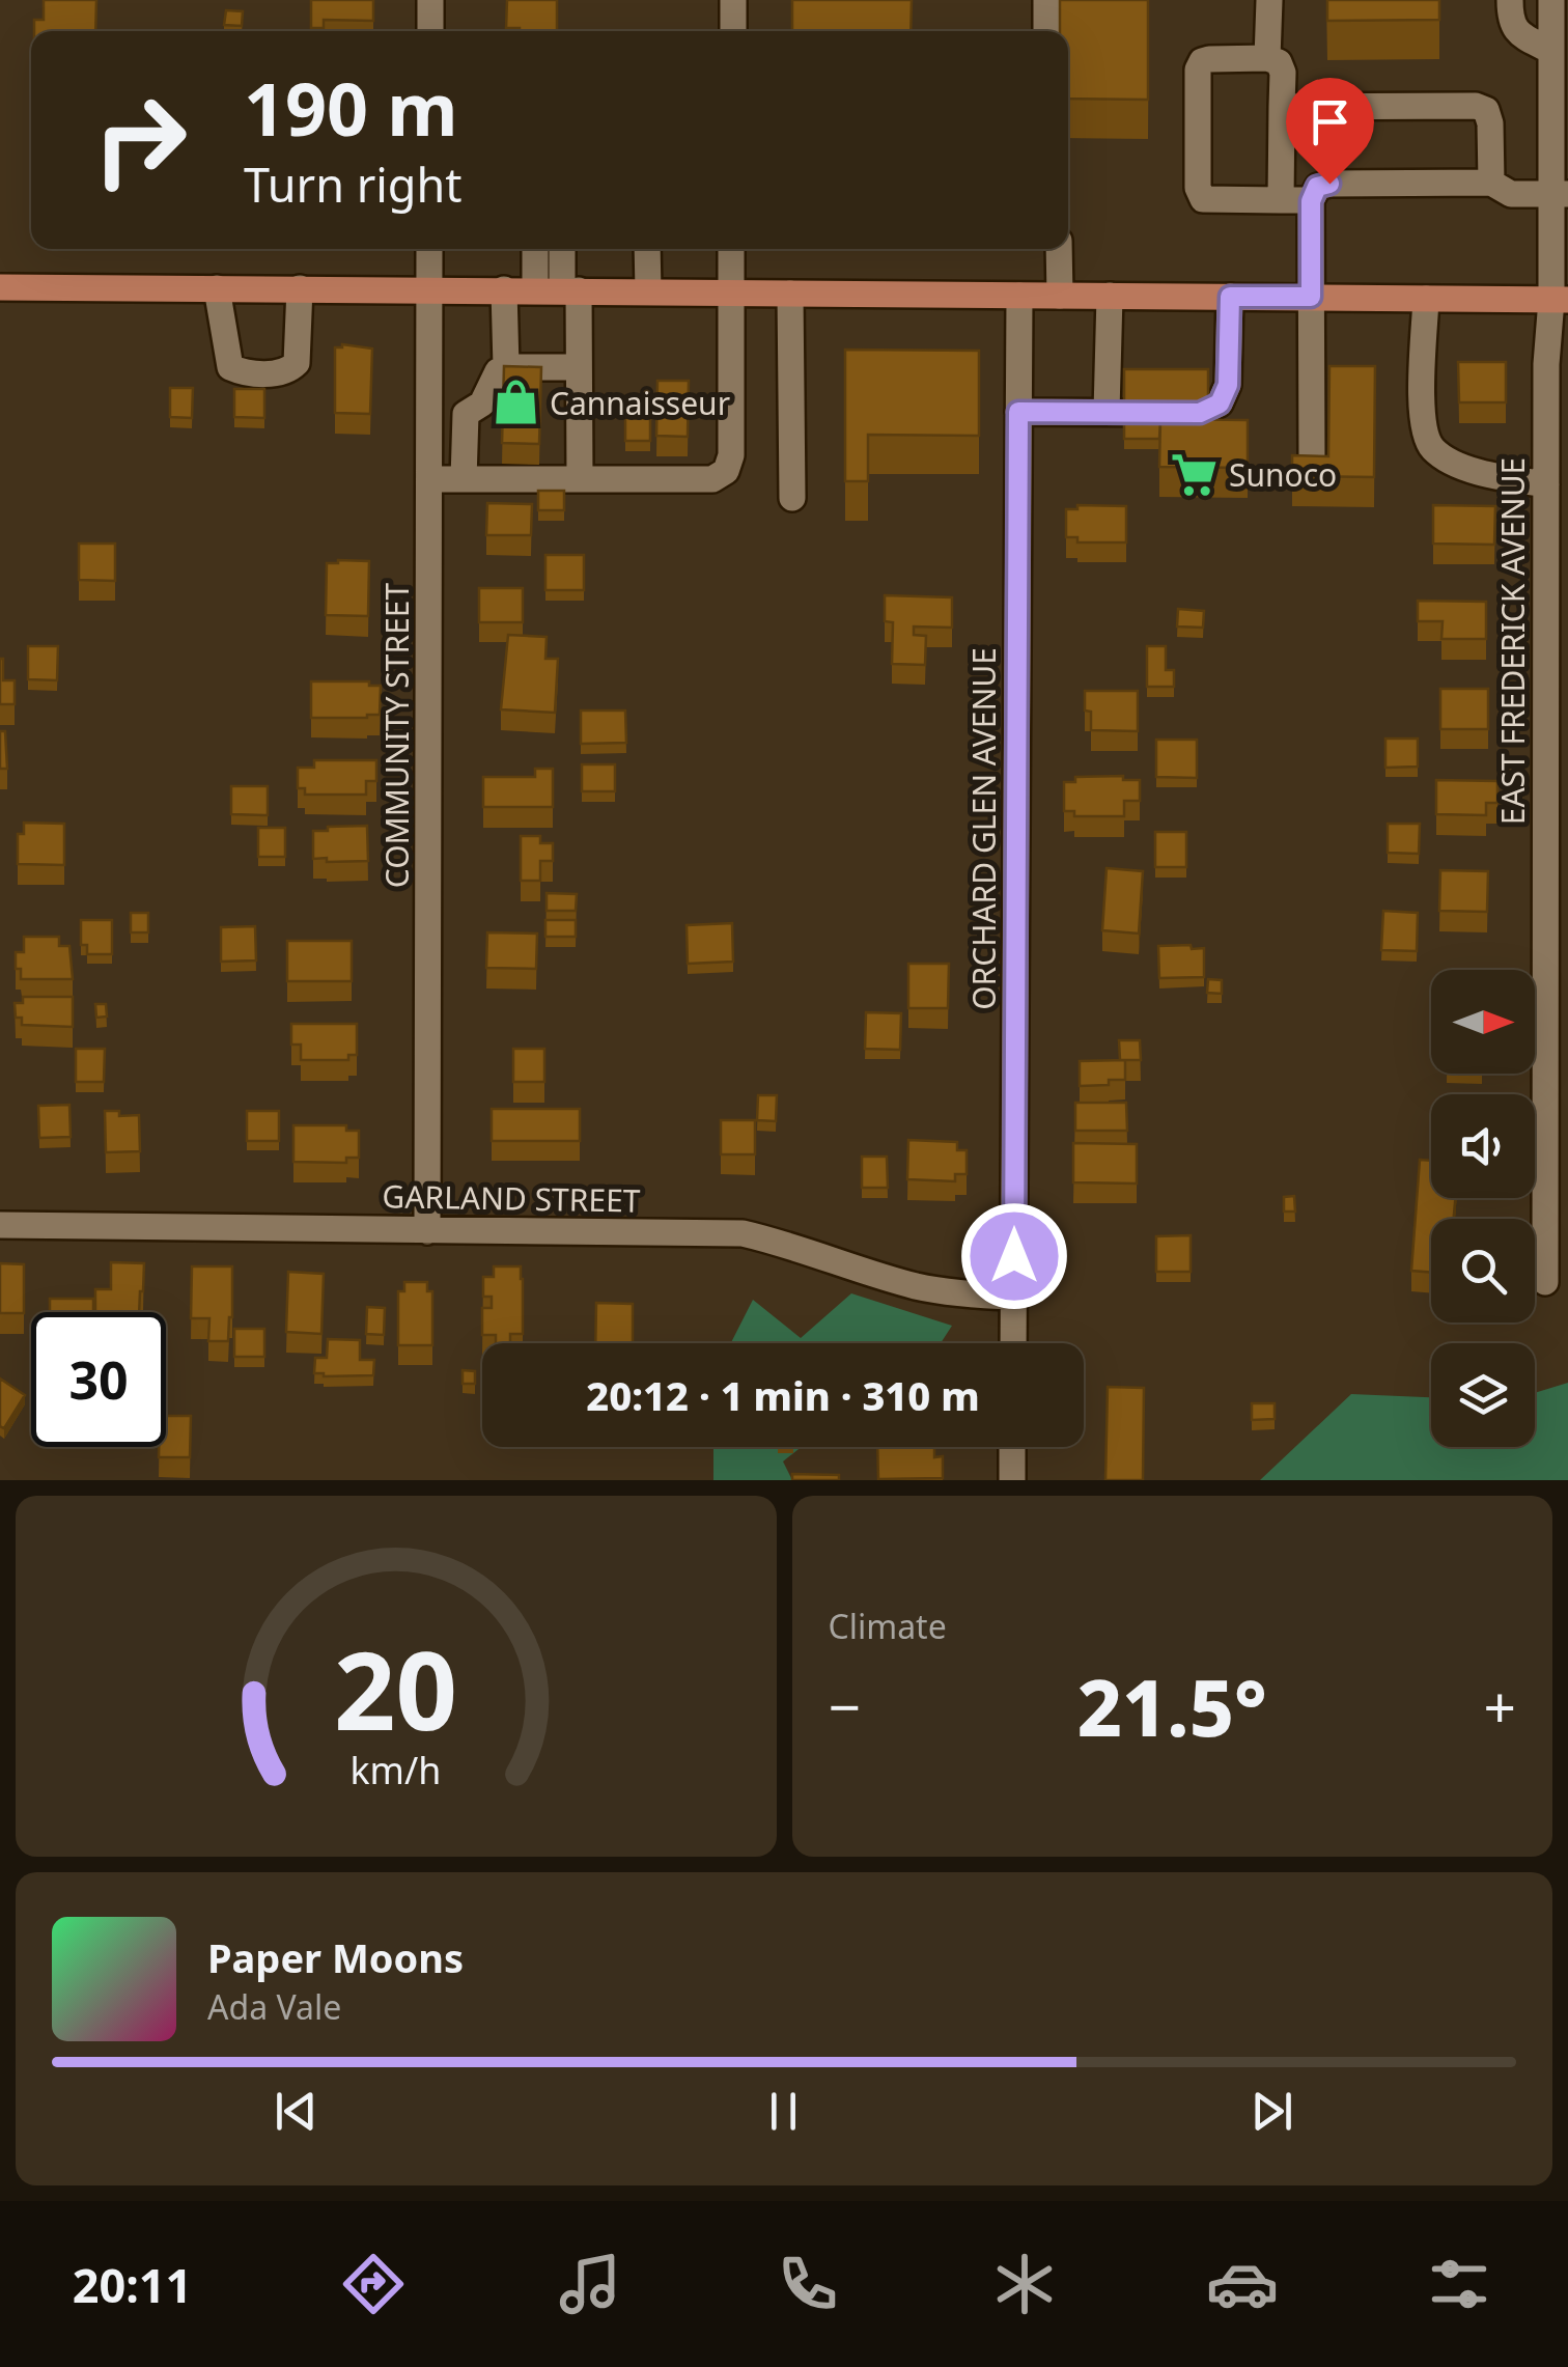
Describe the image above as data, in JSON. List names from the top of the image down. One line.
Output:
{"streets":{"street":["EAST FREDERICK AVENUE","COMMUNITY STREET","ORCHARD GLEN AVENUE","GARLAND STREET"]},"crossings":[["COMMUNITY STREET","GARLAND STREET"],["ORCHARD GLEN AVENUE","GARLAND STREET"]],"places":{"shop":["Cannaisseur"],"supermarket":["Sunoco"]},"north":"right","page":{"turn":["190 m","Turn right"],"limit":"30","trip":"20:12 · 1 min · 310 m","tile":"Climate","heat":["−","21.5°","+"],"song":["Paper Moons","Ada Vale"],"tabs":"20:11","gauge":["20","km/h"]}}
